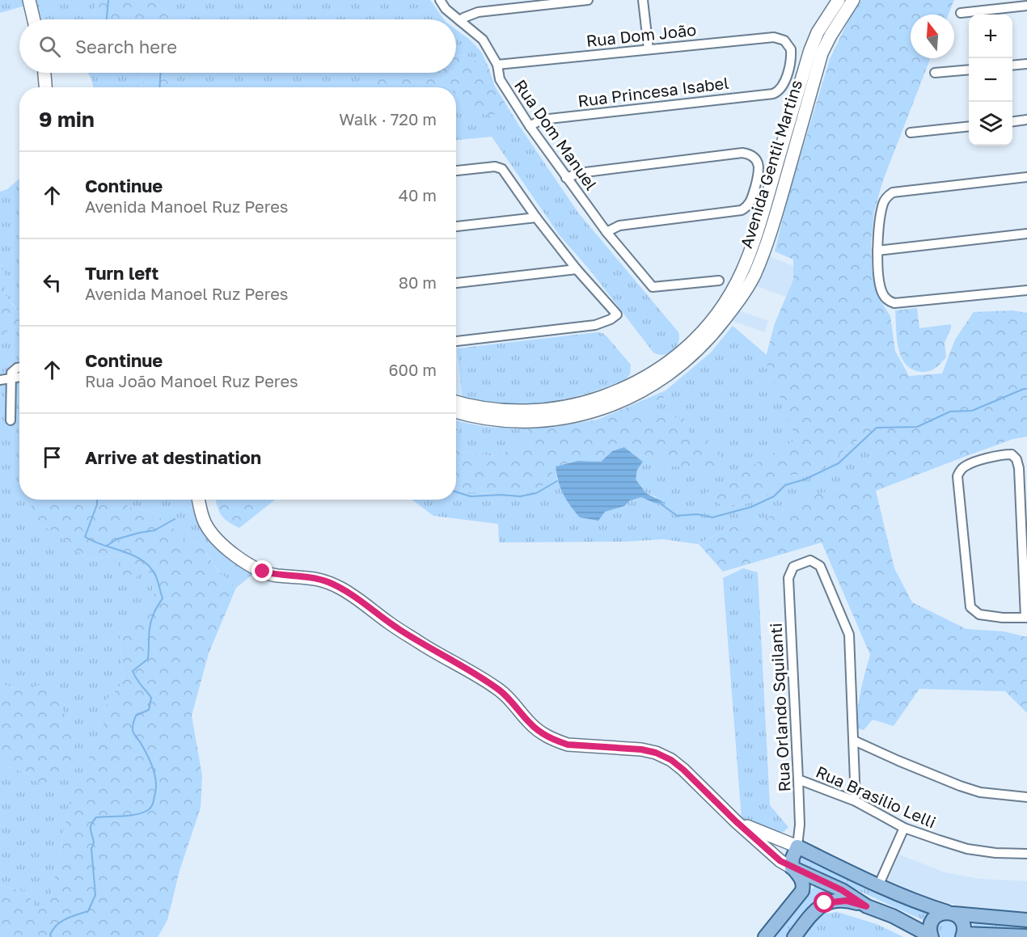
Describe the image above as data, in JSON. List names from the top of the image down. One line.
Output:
{"streets":{"main road":["Avenida Gentil Martins"],"street":["Rua Dom João","Rua Princesa Isabel","Rua Dom Manuel","Rua Orlando Squilanti","Rua Brasilio Lelli"]},"crossings":[["Rua Dom João","Rua Princesa Isabel"],["Rua Dom João","Rua Dom Manuel"],["Rua Princesa Isabel","Rua Dom Manuel"],["Rua Orlando Squilanti","Rua Brasilio Lelli"]],"north":"top","page":{"map_buttons":["+","−"],"search":"Search here","heading":["9 min","Walk · 720 m"],"list":[["Continue","Avenida Manoel Ruz Peres","40 m"],["Turn left","Avenida Manoel Ruz Peres","80 m"],["Continue","Rua João Manoel Ruz Peres","600 m"],"Arrive at destination"]}}
